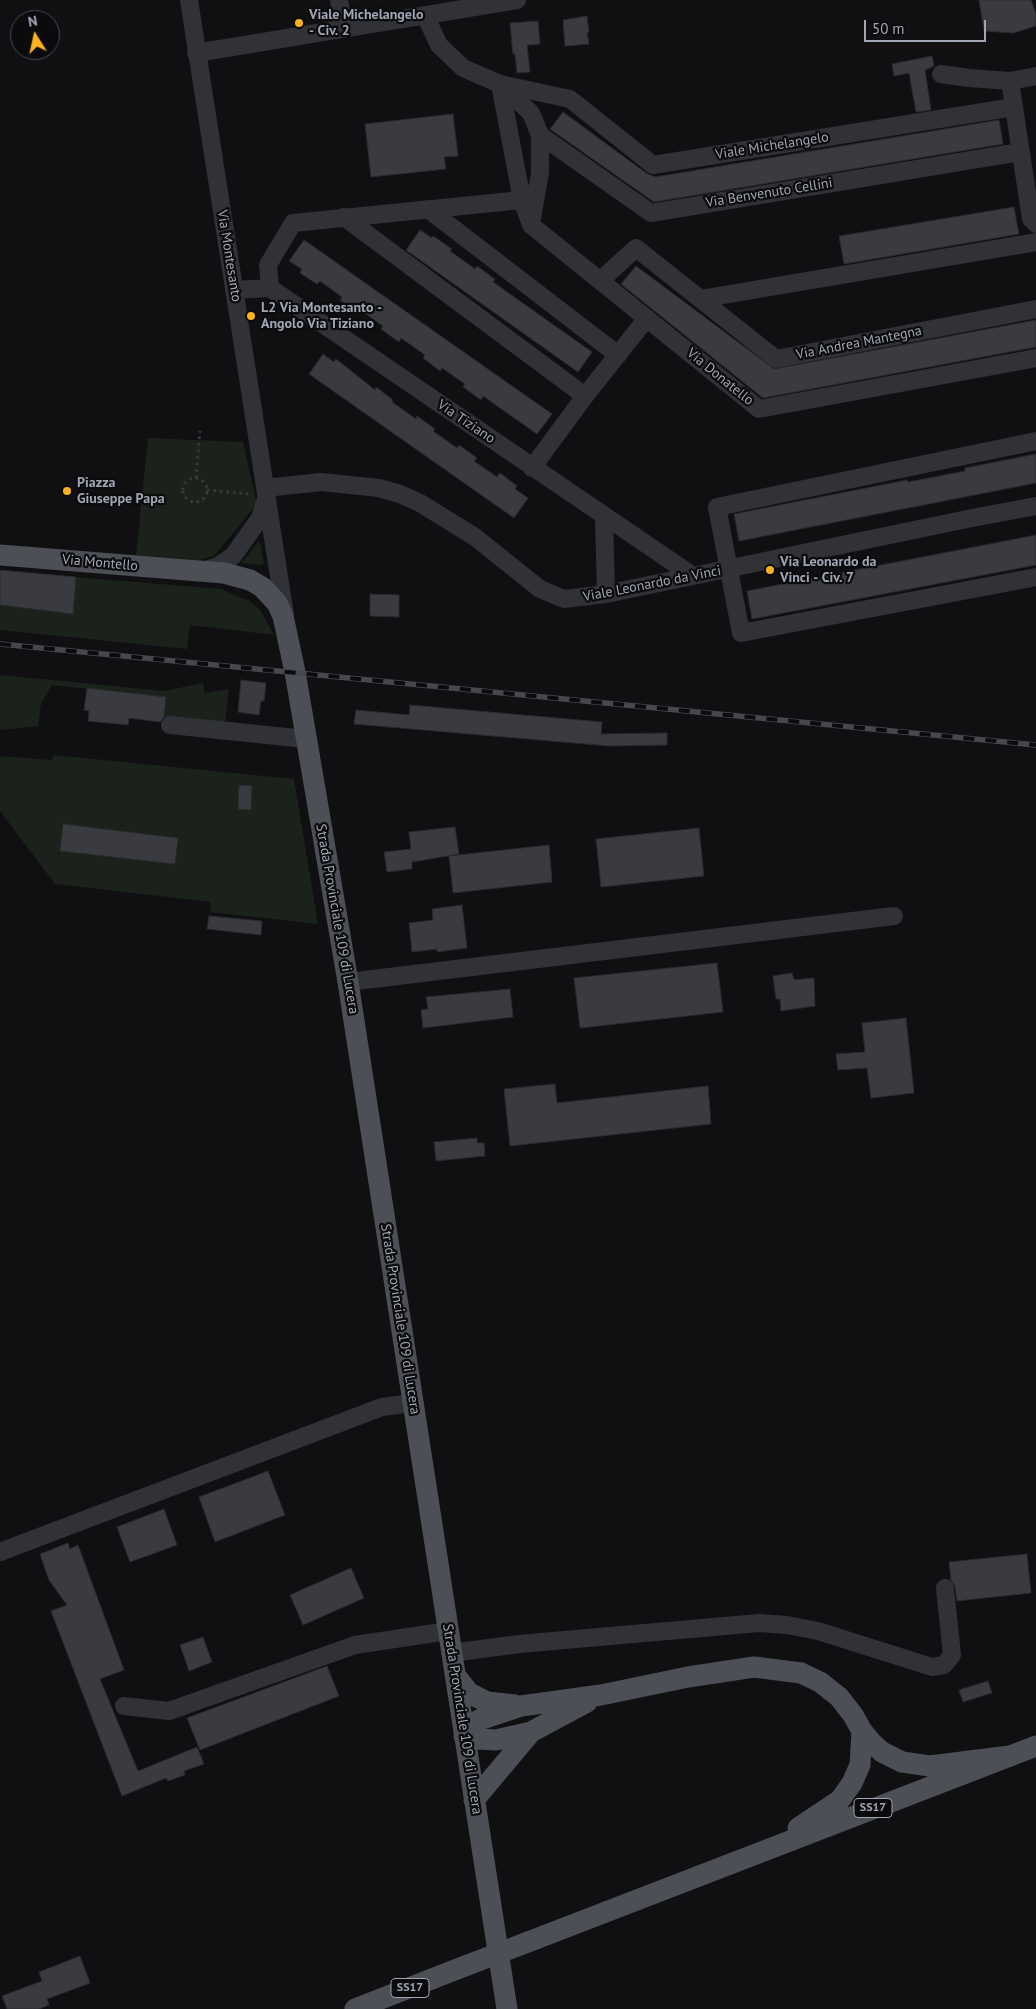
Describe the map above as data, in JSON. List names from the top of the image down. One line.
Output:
{"streets":{"main road":["Via Montello","Strada Provinciale 109 di Lucera","SS17"],"street":["Viale Michelangelo","Via Benvenuto Cellini","Via Montesanto","Via Andrea Mantegna","Via Donatello","Via Tiziano","Viale Leonardo da Vinci"]},"crossings":[["Viale Michelangelo","Via Benvenuto Cellini"],["Via Montesanto","Via Montello"],["Via Montesanto","Viale Leonardo da Vinci"],["Via Montesanto","Strada Provinciale 109 di Lucera"],["Via Andrea Mantegna","Via Donatello"],["Via Tiziano","Viale Leonardo da Vinci"],["Via Montello","Viale Leonardo da Vinci"],["Via Montello","Strada Provinciale 109 di Lucera"]],"places":["Viale Michelangelo - Civ. 2","L2 Via Montesanto - Angolo Via Tiziano","Piazza Giuseppe Papa","Via Leonardo da Vinci - Civ. 7"],"scale_bar":"50 m","north":"top"}
